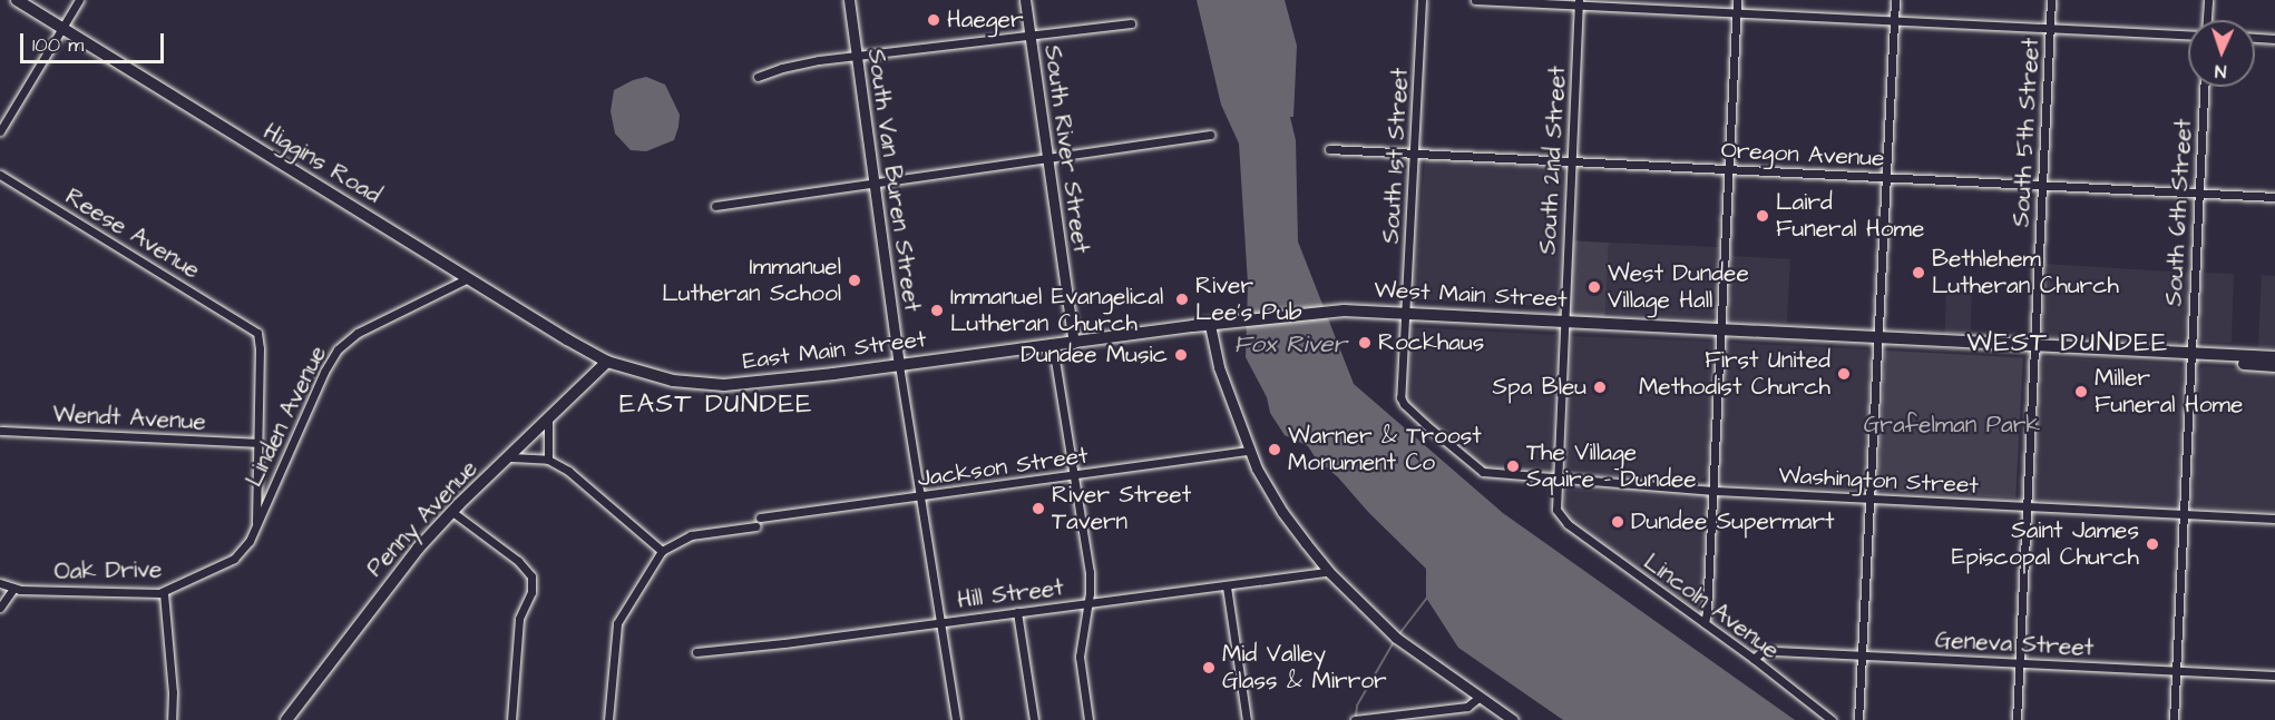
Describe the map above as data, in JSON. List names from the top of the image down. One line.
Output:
{"streets":{"main road":["Higgins Road","West Main Street","East Main Street","Penny Avenue"],"street":["South 5th Street","South River Street","Oregon Avenue","South 1st Street","South 2nd Street","South Van Buren Street","South 6th Street","Reese Avenue","Linden Avenue","Wendt Avenue","Jackson Street","Washington Street","Oak Drive","Hill Street","Lincoln Avenue","Geneva Street"]},"crossings":[["South 5th Street","Oregon Avenue"],["South 5th Street","West Main Street"],["South 5th Street","Washington Street"],["South 5th Street","Geneva Street"],["South River Street","East Main Street"],["Oregon Avenue","South 1st Street"],["Oregon Avenue","South 2nd Street"],["Oregon Avenue","South 6th Street"],["South 1st Street","West Main Street"],["South 1st Street","Washington Street"],["South 2nd Street","West Main Street"],["South 2nd Street","Washington Street"],["South 2nd Street","Lincoln Avenue"],["Higgins Road","East Main Street"],["Higgins Road","Linden Avenue"],["Higgins Road","Penny Avenue"],["South Van Buren Street","East Main Street"],["South 6th Street","West Main Street"],["South 6th Street","Washington Street"],["South 6th Street","Geneva Street"],["Reese Avenue","Wendt Avenue"],["West Main Street","East Main Street"],["East Main Street","Penny Avenue"],["Linden Avenue","Oak Drive"],["Lincoln Avenue","Geneva Street"]],"districts":["WEST DUNDEE","EAST DUNDEE"],"water":["Fox River"],"parks":["Grafelman Park"],"places":["Haeger","Laird Funeral Home","Bethlehem Lutheran Church","Immanuel Lutheran School","West Dundee Village Hall","River Lee's Pub","Immanuel Evangelical Lutheran Church","Rockhaus","Dundee Music","First United Methodist Church","Spa Bleu","Miller Funeral Home","Warner & Troost Monument Co","The Village Squire - Dundee","River Street Tavern","Dundee Supermart","Saint James Episcopal Church","Mid Valley Glass & Mirror"],"scale_bar":"100 m","north":"bottom"}
